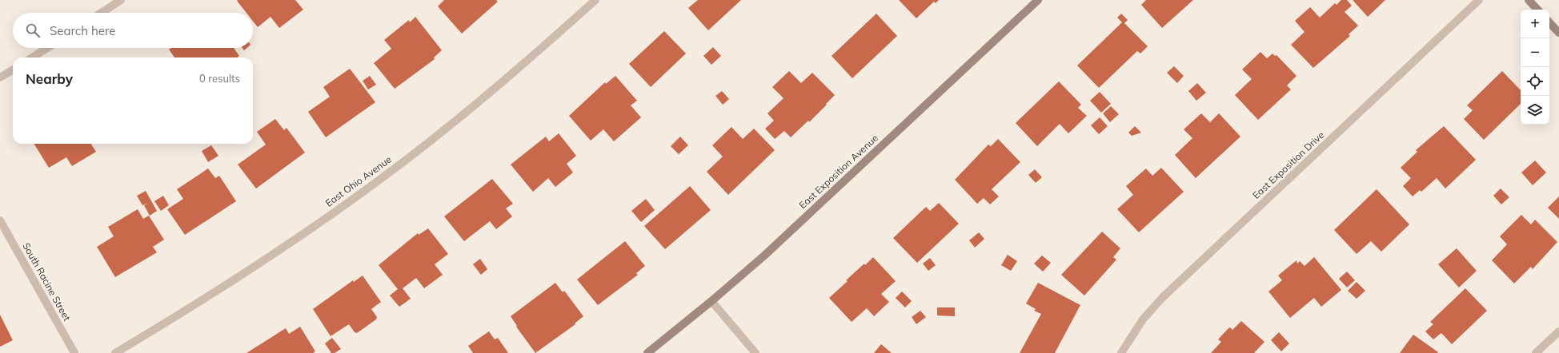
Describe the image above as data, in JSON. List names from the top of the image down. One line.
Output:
{"streets":{"street":["East Exposition Drive","East Exposition Avenue","East Ohio Avenue","South Racine Street"]},"page":{"map_buttons":["+","−"],"search":"Search here","heading":["Nearby","0 results"]}}
